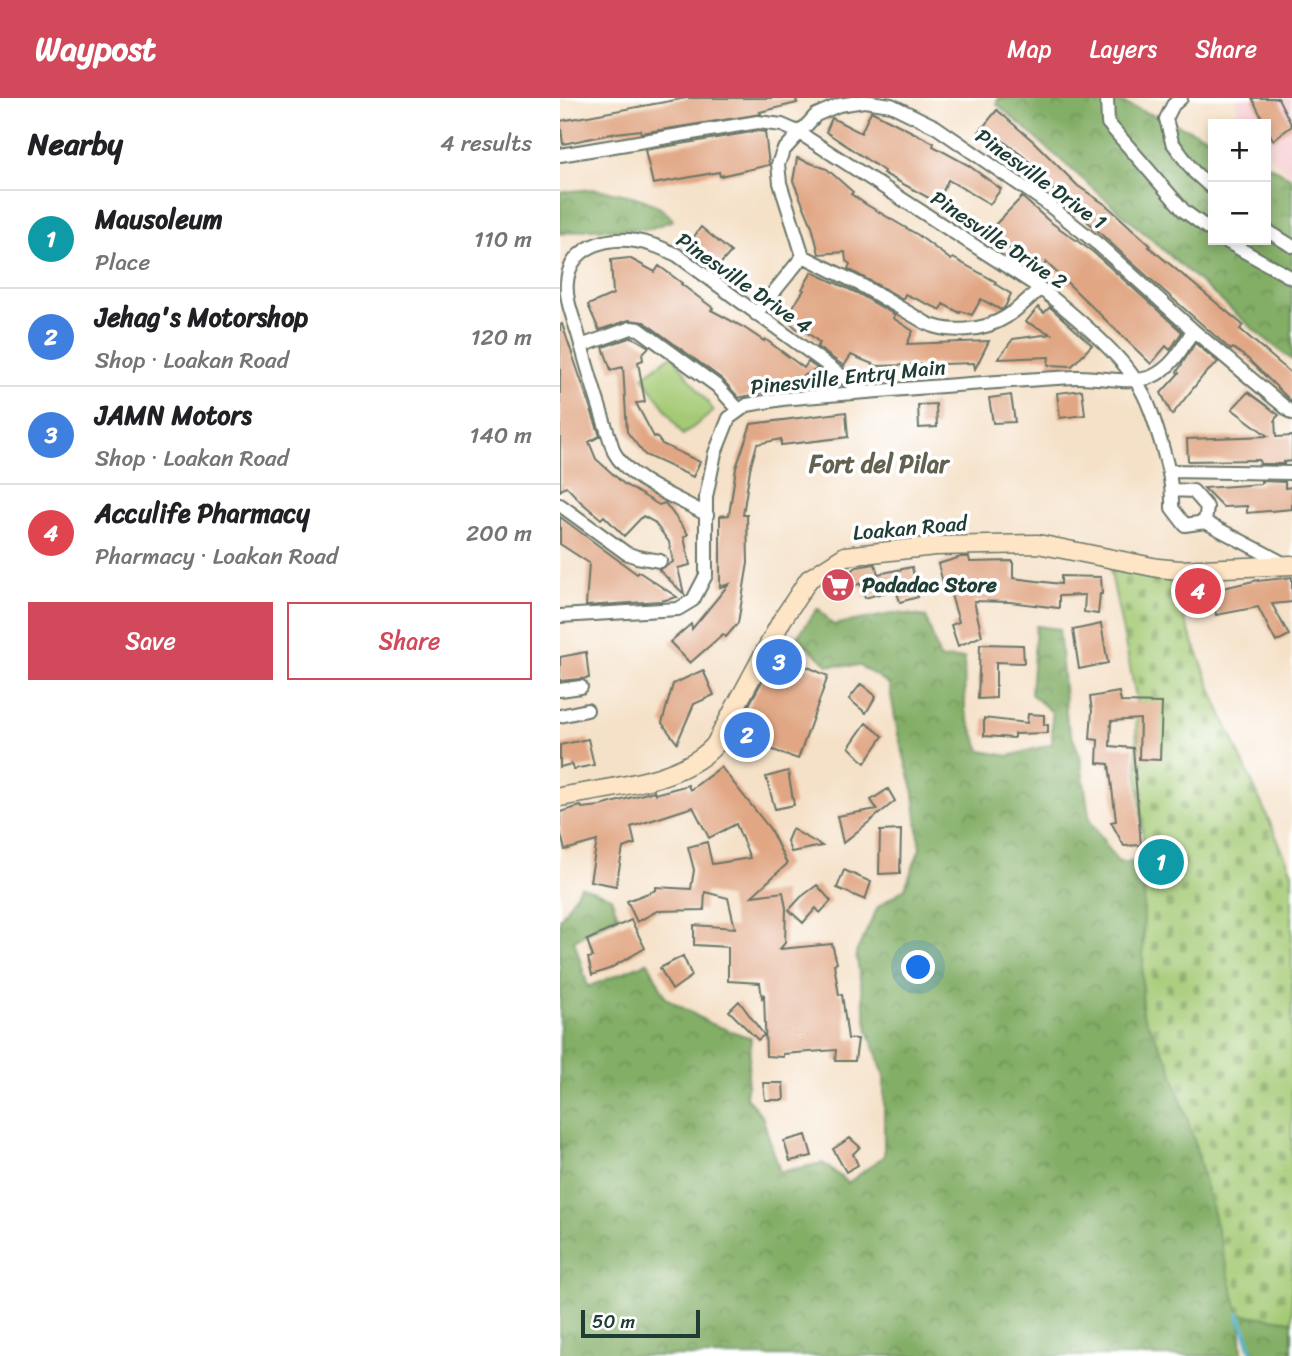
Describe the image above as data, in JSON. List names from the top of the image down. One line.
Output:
{"streets":{"main road":["Loakan Road"],"street":["Pinesville Drive 1","Pinesville Drive 2","Pinesville Drive 4","Pinesville Entry Main"]},"crossings":[["Pinesville Drive 1","Pinesville Drive 2"],["Pinesville Drive 1","Pinesville Entry Main"],["Pinesville Drive 2","Pinesville Entry Main"],["Pinesville Drive 4","Pinesville Entry Main"]],"districts":["Fort del Pilar"],"places":{"supermarket":["Padadac Store"]},"scale_bar":"50 m","page":{"header":"Waypost","nav":["Map","Layers","Share"],"heading":["Nearby","4 results"],"map_buttons":["+","−"],"list":[{"mark":"1","name":"Mausoleum","note":"Place","value":"110 m"},{"mark":"2","name":"Jehag's Motorshop","note":"Shop · Loakan Road","value":"120 m"},{"mark":"3","name":"JAMN Motors","note":"Shop · Loakan Road","value":"140 m"},{"mark":"4","name":"Acculife Pharmacy","note":"Pharmacy · Loakan Road","value":"200 m"}],"pins":["4","3","2","1"],"buttons":["Save","Share"],"scale":"50 m"}}
